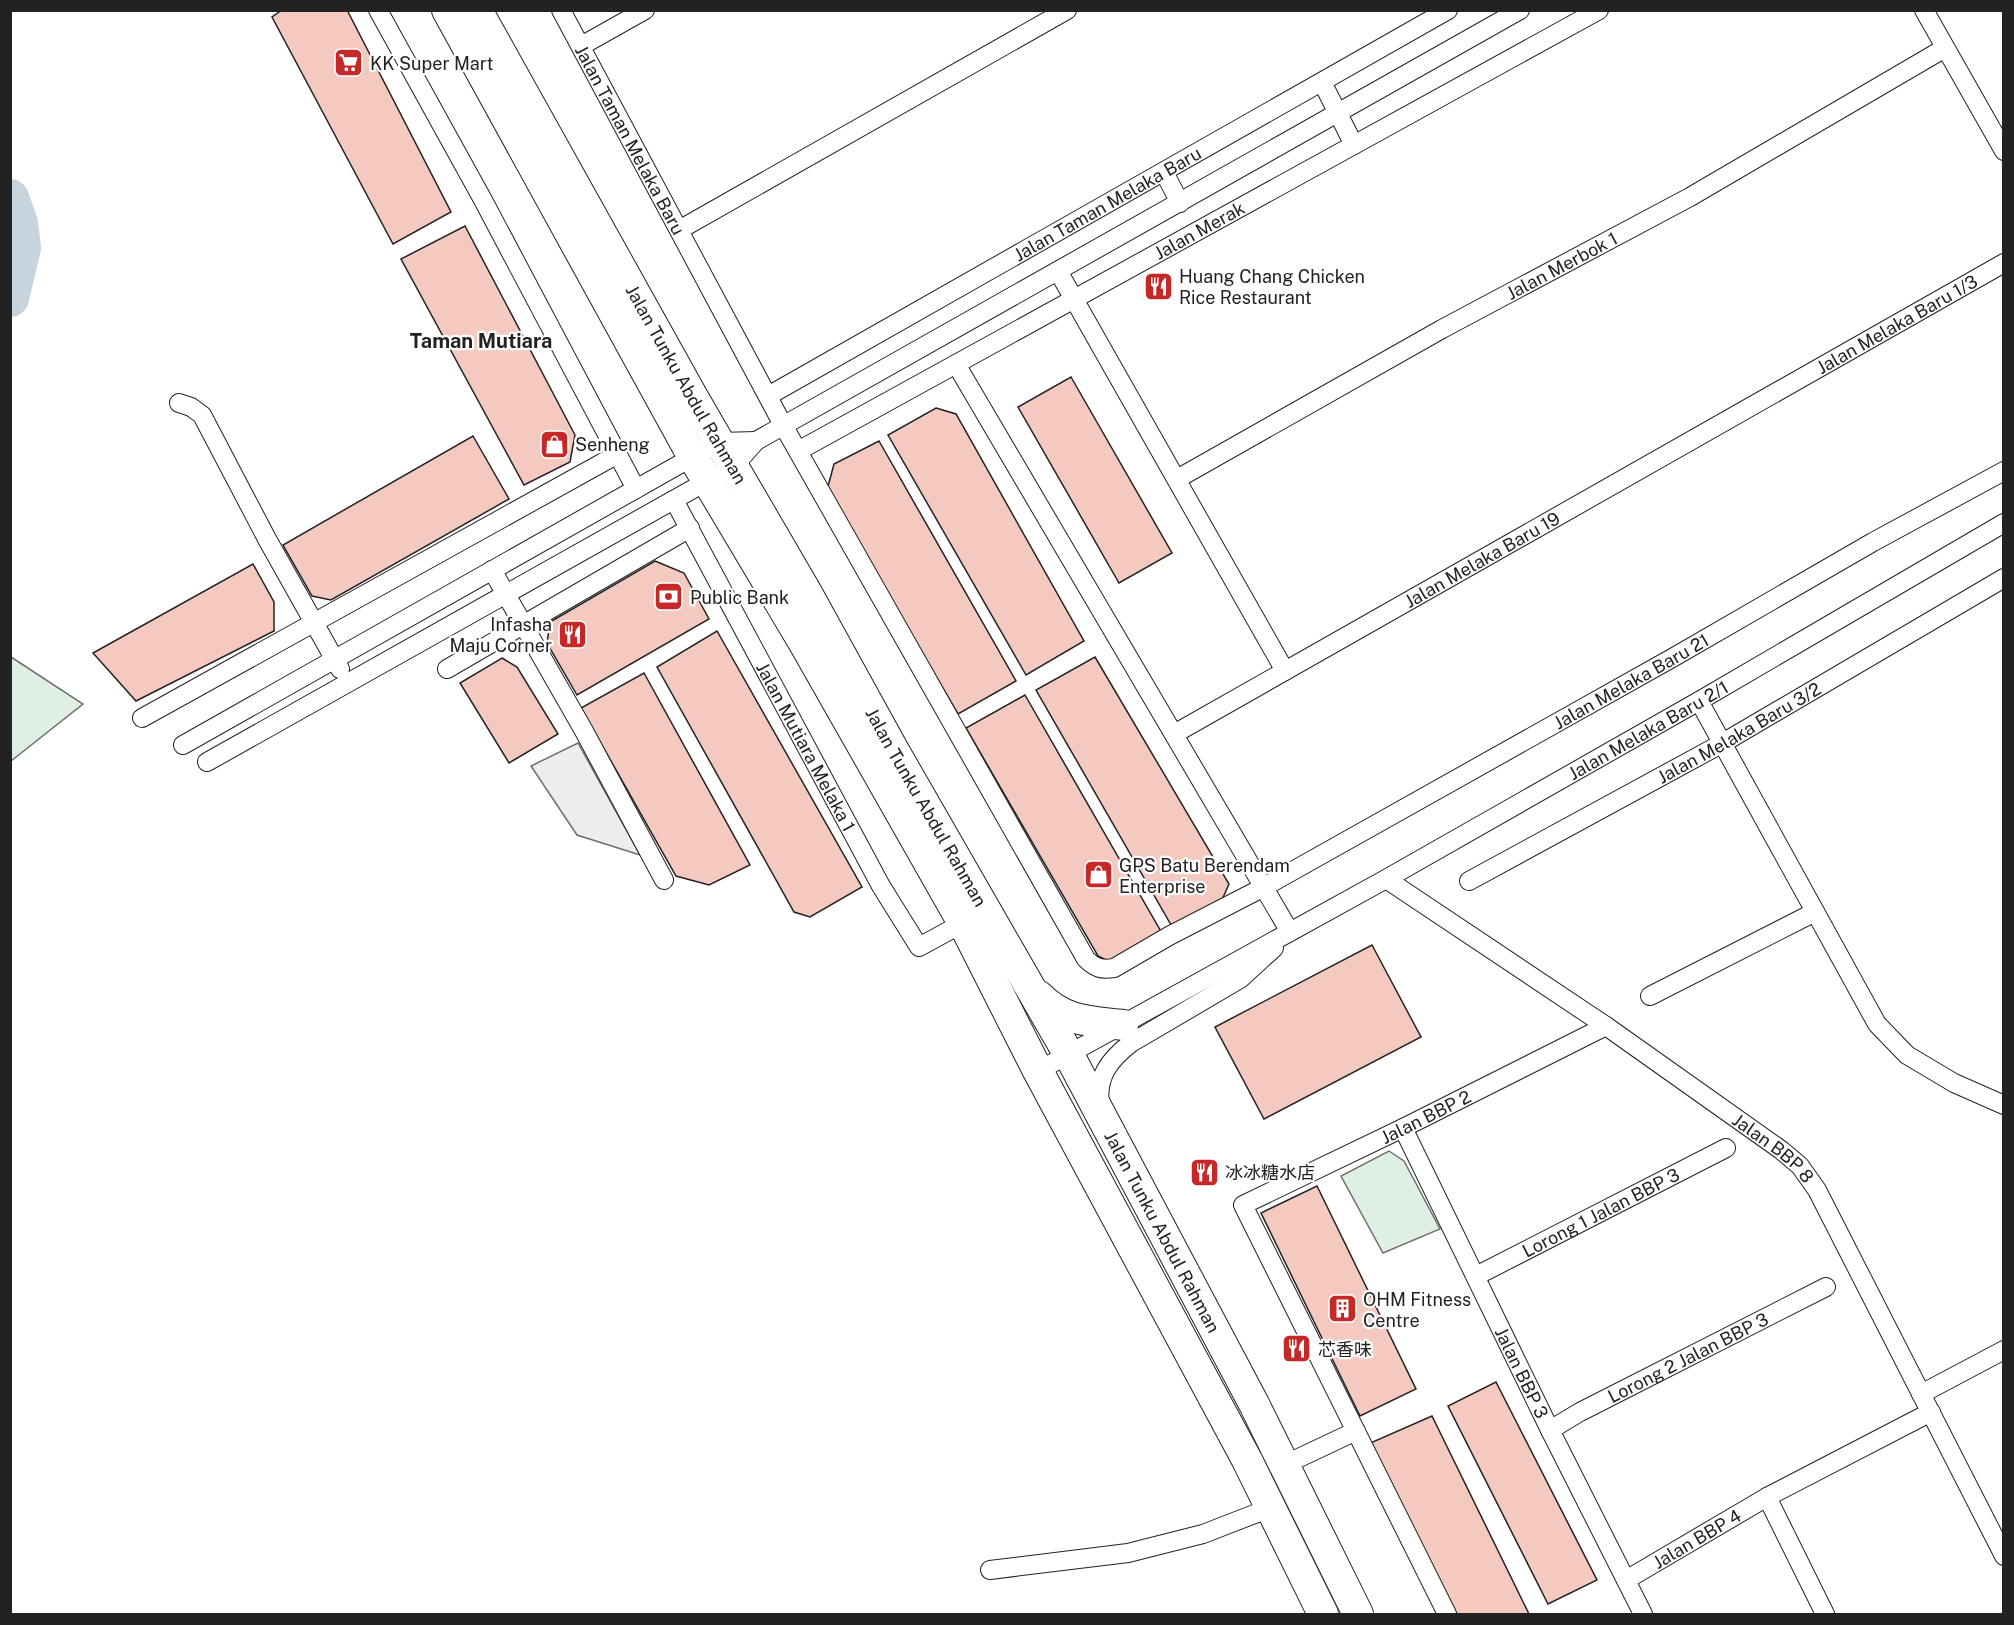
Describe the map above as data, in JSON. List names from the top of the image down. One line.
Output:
{"streets":{"main road":["Jalan Tunku Abdul Rahman"],"street":["Jalan Taman Melaka Baru","Jalan Merak","Jalan Merbok 1","Jalan Melaka Baru 1/3","Jalan Melaka Baru 19","Jalan Melaka Baru 21","Jalan Melaka Baru 2/1","Jalan Melaka Baru 3/2","Jalan Mutiara Melaka 1","Jalan BBP 2","Jalan BBP 8","Lorong 1 Jalan BBP 3","Lorong 2 Jalan BBP 3","Jalan BBP 3","Jalan BBP 4"]},"crossings":[["Jalan Taman Melaka Baru","Jalan Merak"],["Jalan Taman Melaka Baru","Jalan Melaka Baru 21"],["Jalan Merak","Jalan Melaka Baru 21"],["Jalan Melaka Baru 1/3","Jalan Melaka Baru 19"],["Jalan Tunku Abdul Rahman","Jalan Mutiara Melaka 1"],["Jalan Melaka Baru 2/1","Jalan BBP 8"],["Jalan BBP 2","Jalan BBP 8"],["Jalan BBP 2","Jalan BBP 3"],["Jalan BBP 8","Jalan BBP 4"],["Lorong 1 Jalan BBP 3","Jalan BBP 3"],["Lorong 2 Jalan BBP 3","Jalan BBP 3"],["Jalan BBP 3","Jalan BBP 4"]],"districts":["Taman Mutiara"],"places":{"supermarket":["KK Super Mart"],"restaurant":["Huang Chang Chicken Rice Restaurant","Infasha Maju Corner","冰冰糖水店","芯香味"],"shop":["Senheng","GPS Batu Berendam Enterprise"],"bank":["Public Bank"],"building":["OHM Fitness Centre"]}}
